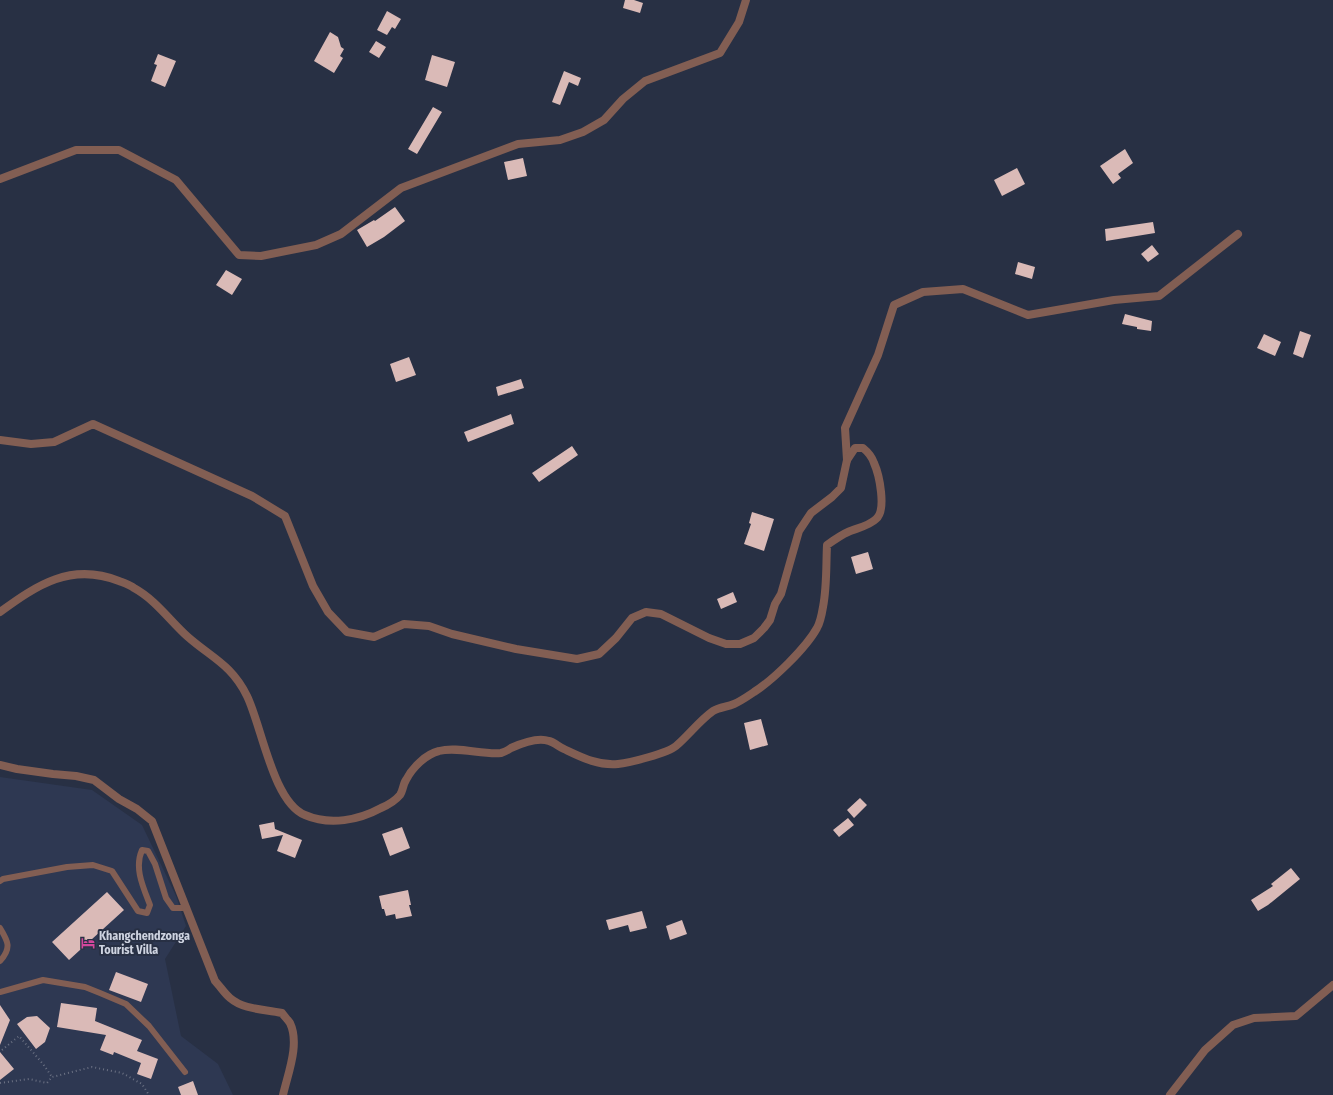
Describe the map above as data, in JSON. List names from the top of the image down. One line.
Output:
{"places":{"hotel":["Khangchendzonga Tourist Villa"]}}
